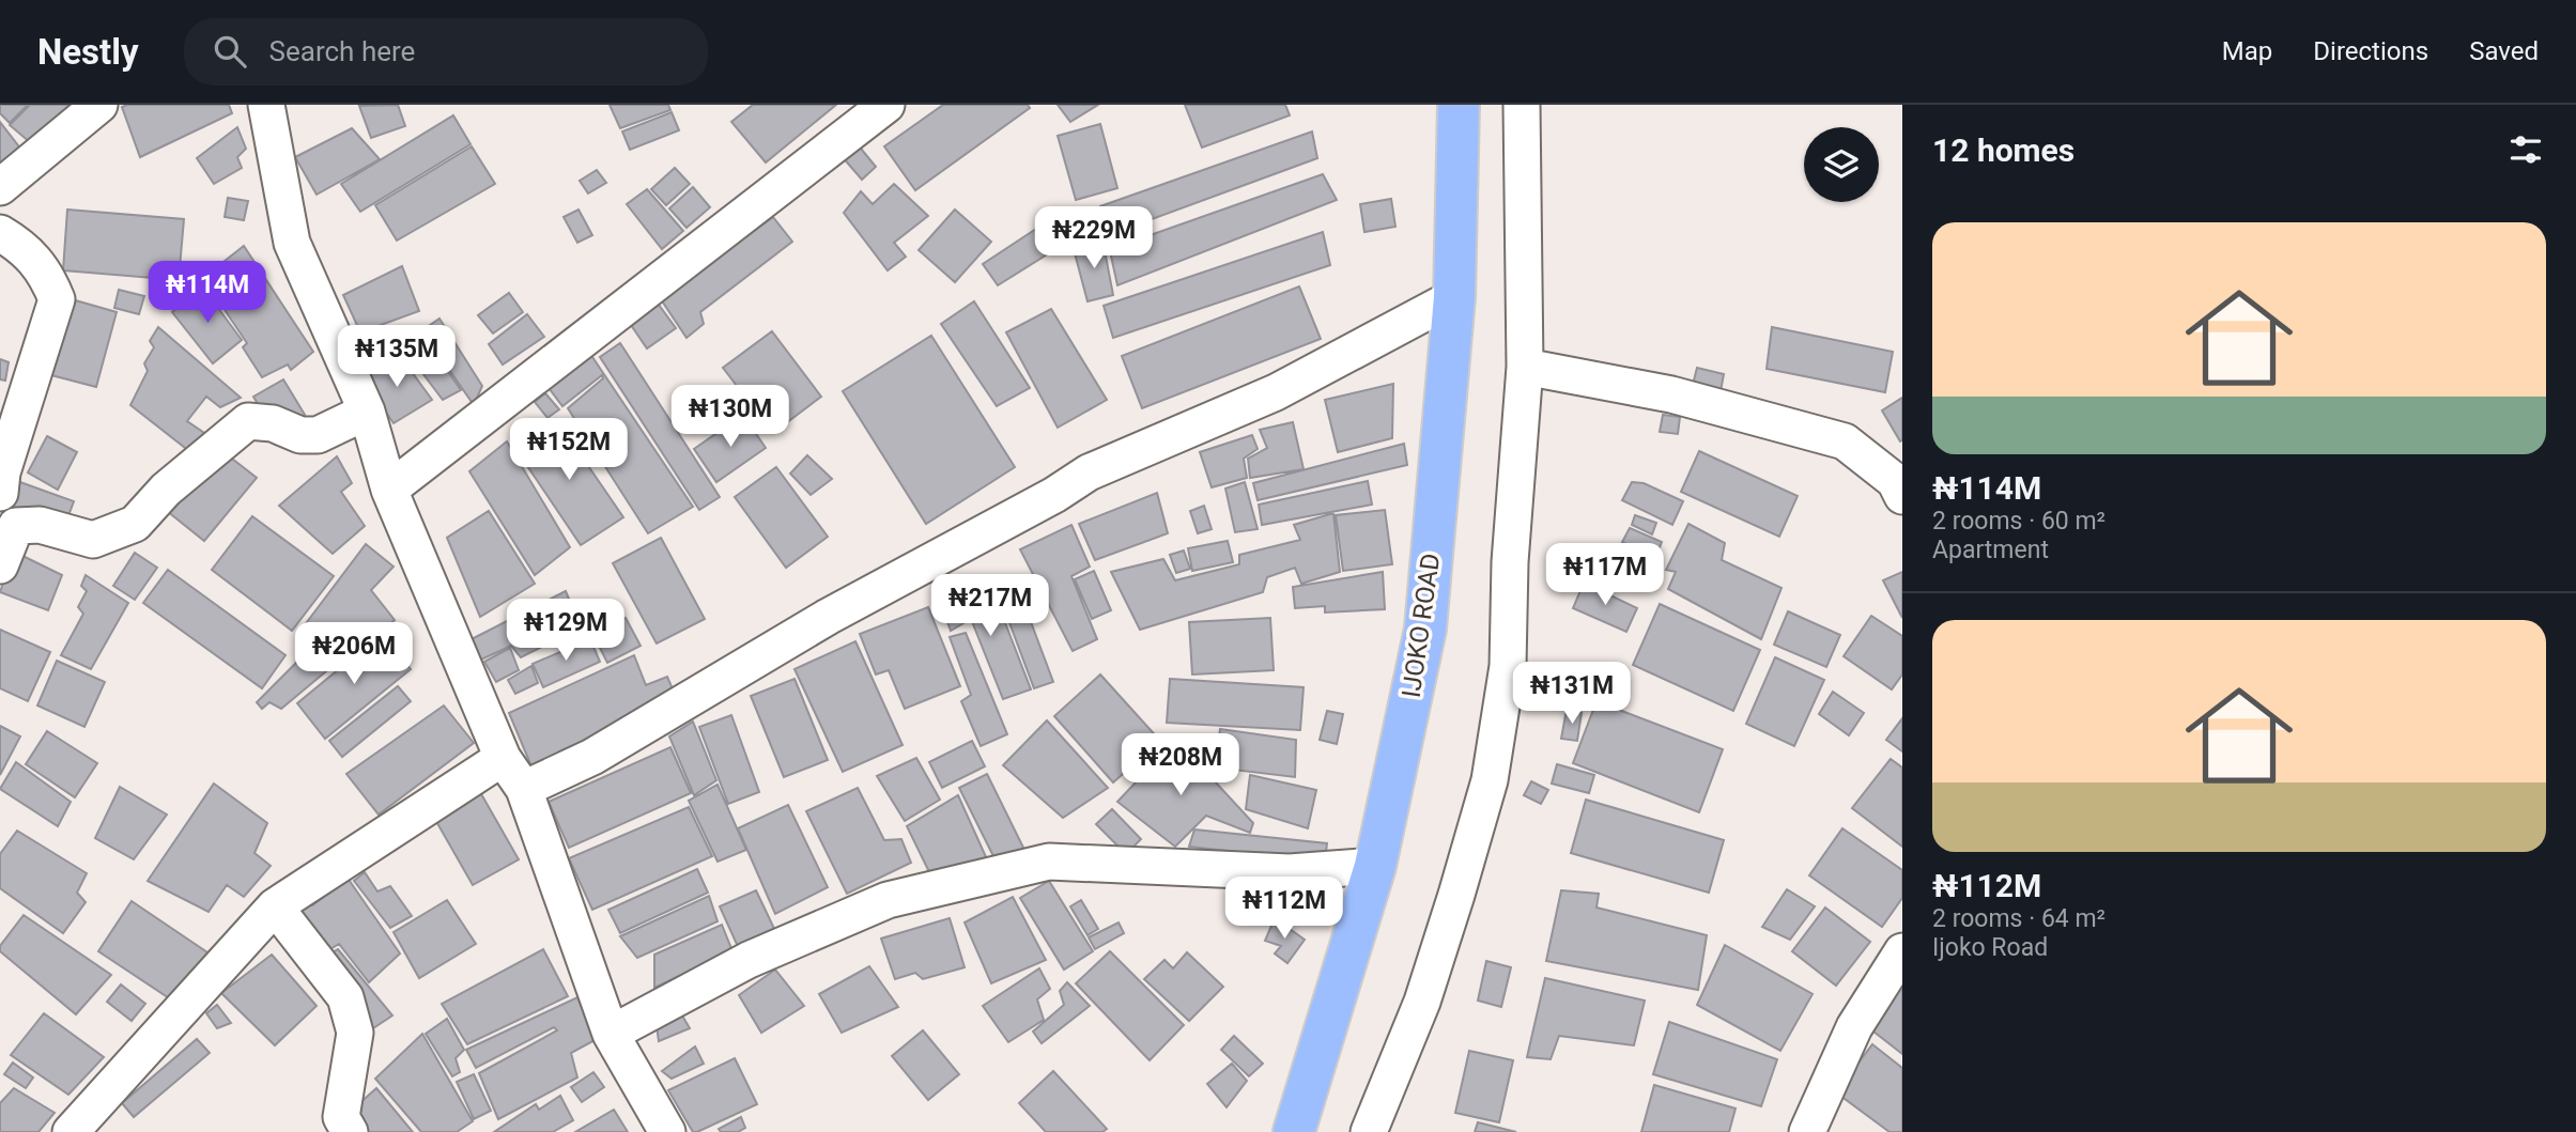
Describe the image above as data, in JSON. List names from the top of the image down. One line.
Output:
{"streets":{"main road":["IJOKO ROAD"]},"page":{"header":"Nestly","search":"Search here","nav":["Map","Directions","Saved"],"heading":"12 homes","list":[{"name":"₦114M","note":"2 rooms · 60 m² · Apartment"},{"name":"₦112M","note":"2 rooms · 64 m² · Ijoko Road"}],"price":["₦229M","₦114M","₦135M","₦130M","₦152M","₦117M","₦217M","₦129M","₦206M","₦131M","₦208M","₦112M"]}}
